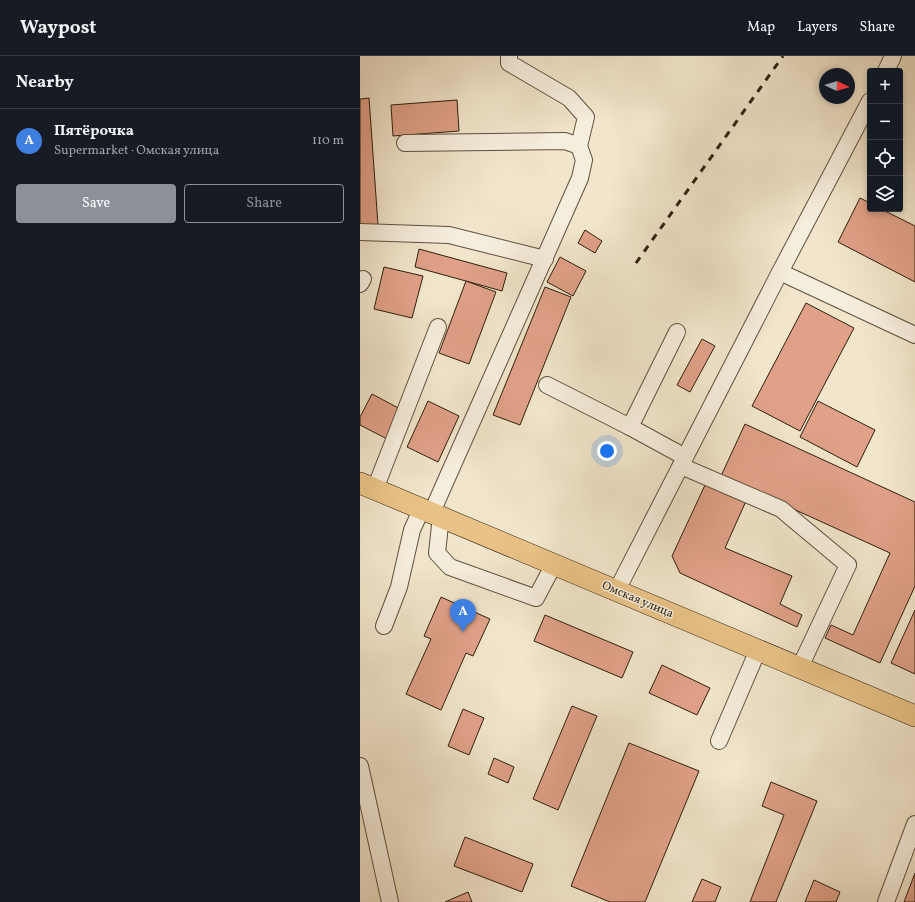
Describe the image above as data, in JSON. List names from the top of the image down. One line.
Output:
{"streets":{"main road":["Омская улица"]},"north":"right","page":{"header":"Waypost","nav":["Map","Layers","Share"],"heading":"Nearby","map_buttons":["+","−"],"list":[{"mark":"A","name":"Пятёрочка","note":"Supermarket · Омская улица","value":"110 m"}],"buttons":["Save","Share"],"pins":"A"}}
